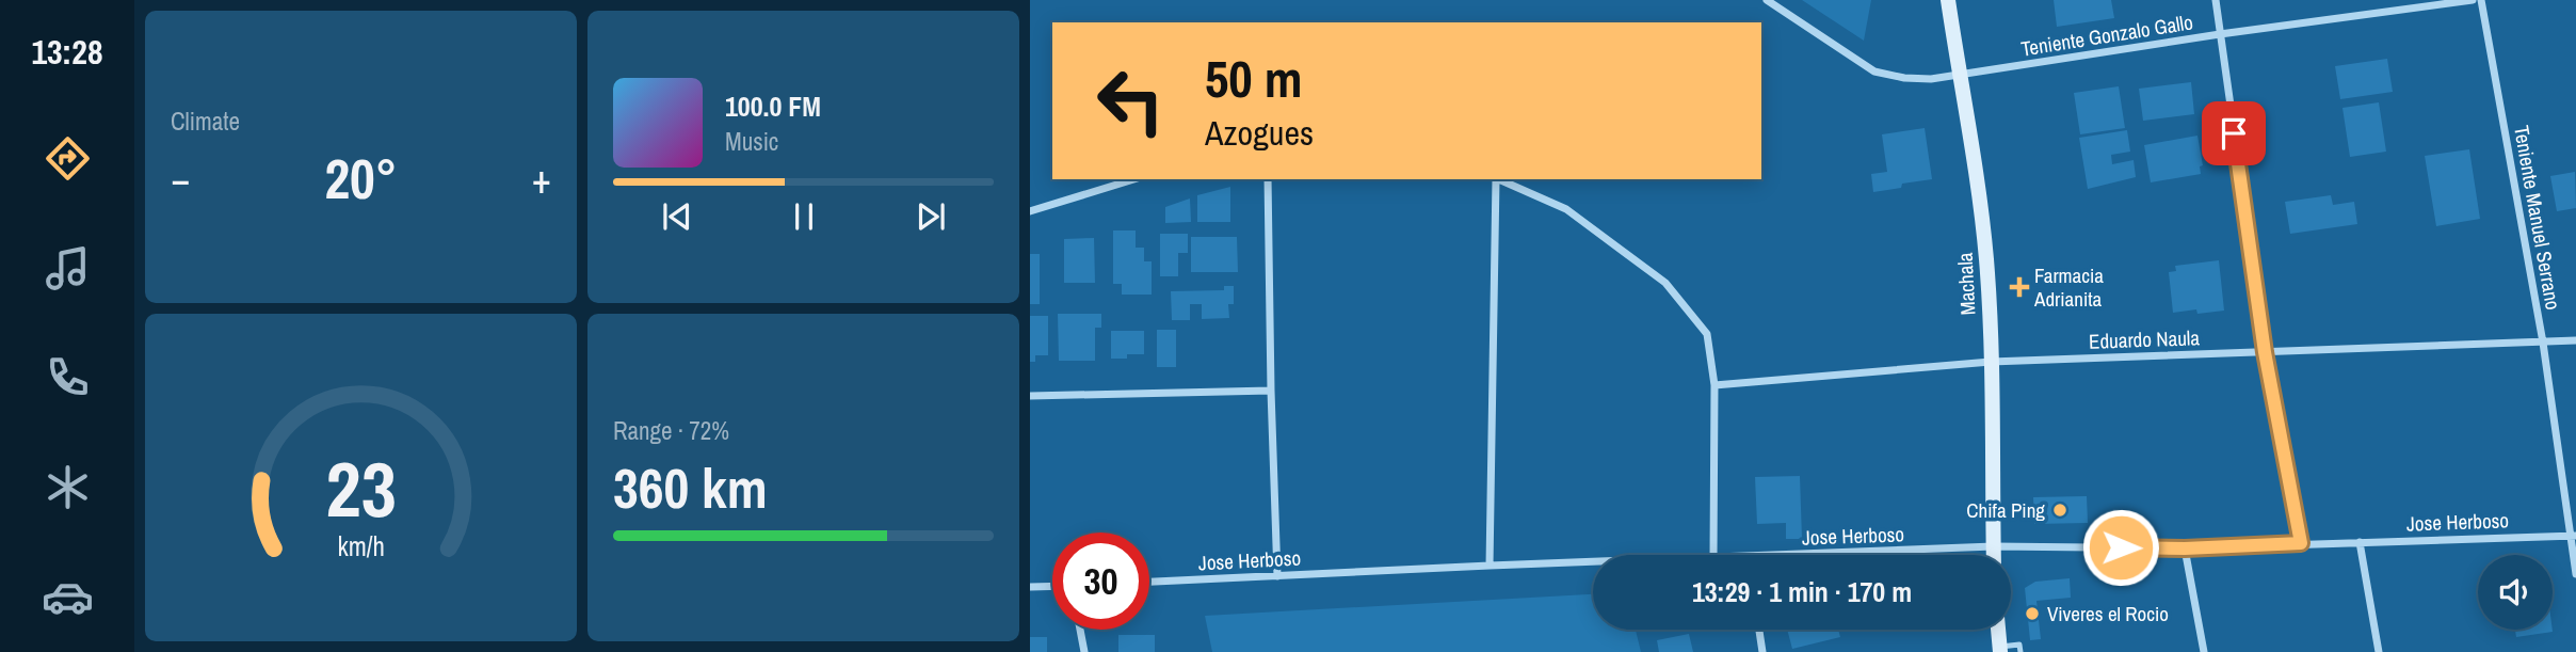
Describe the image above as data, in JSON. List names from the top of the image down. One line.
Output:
{"streets":{"main road":["Machala"],"street":["Teniente Gonzalo Gallo","Teniente Manuel Serrano","Eduardo Naula","Jose Herboso"]},"crossings":[["Teniente Gonzalo Gallo","Machala"],["Teniente Manuel Serrano","Eduardo Naula"],["Teniente Manuel Serrano","Jose Herboso"],["Machala","Eduardo Naula"],["Machala","Jose Herboso"]],"places":{"health":["Farmacia Adrianita"],"other":["Chifa Ping","Viveres el Rocio"]},"page":{"tabs":"13:28","tile":["Climate",["Range · 72%","360 km"]],"turn":["50 m","Azogues"],"song":["100.0 FM","Music"],"heat":["−","20°","+"],"limit":"30","trip":"13:29 · 1 min · 170 m","gauge":["23","km/h"]}}
